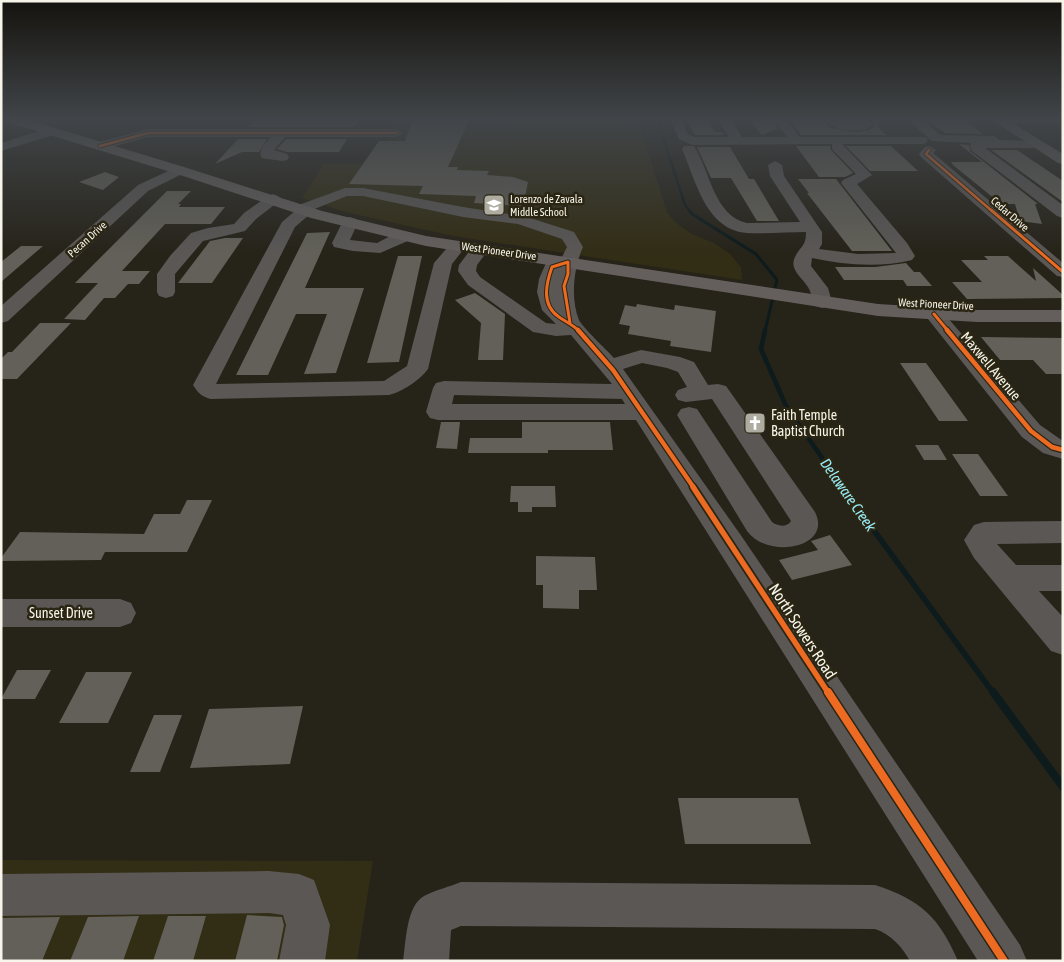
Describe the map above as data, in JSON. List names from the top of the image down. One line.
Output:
{"streets":{"main road":["West Pioneer Drive"],"street":["Cedar Drive","Pecan Drive","Maxwell Avenue","Sunset Drive","North Sowers Road"]},"crossings":[["Pecan Drive","West Pioneer Drive"],["West Pioneer Drive","Maxwell Avenue"]],"water":["Delaware Creek"],"places":{"school or university":["Lorenzo de Zavala Middle School"],"church":["Faith Temple Baptist Church"]}}
